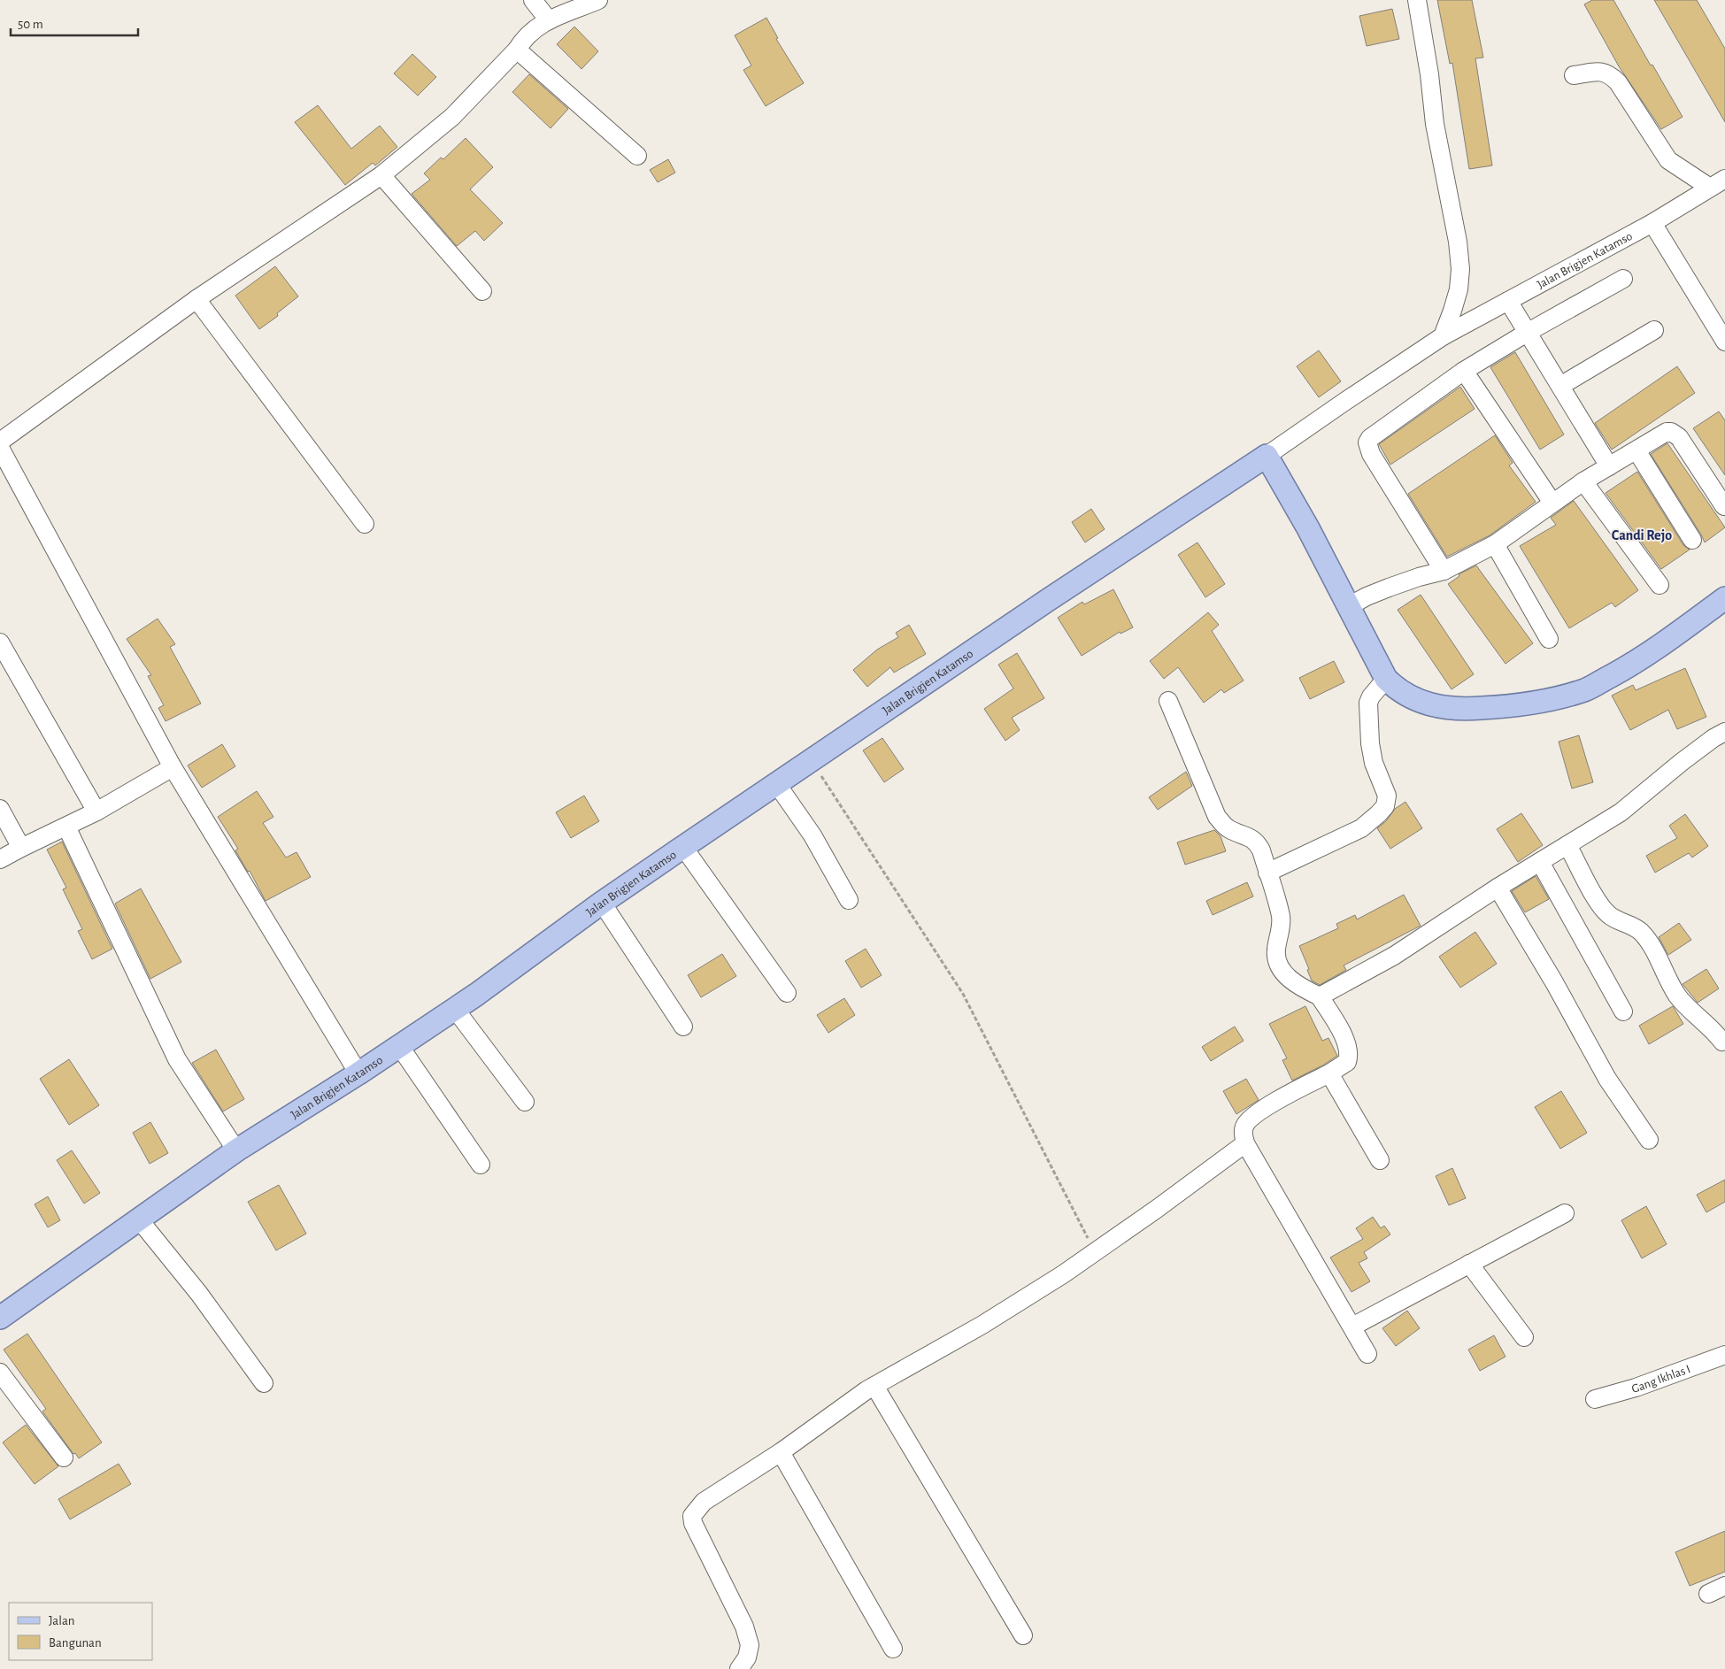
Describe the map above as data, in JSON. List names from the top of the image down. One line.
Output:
{"streets":{"main road":["Jalan Brigjen Katamso"],"street":["Gang Ikhlas I"]},"districts":["Candi Rejo"],"legend":["Jalan","Bangunan"],"scale_bar":"50 m"}
